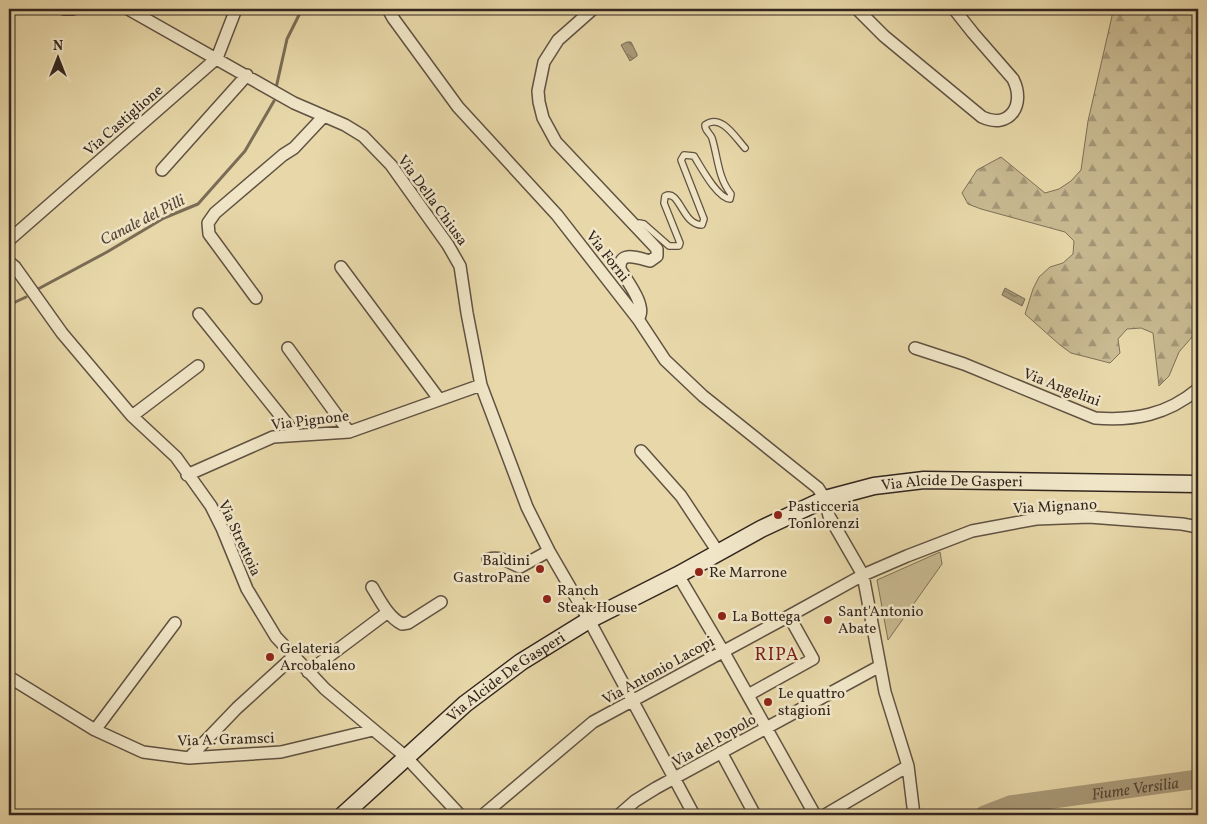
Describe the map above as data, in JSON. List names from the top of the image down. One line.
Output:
{"streets":{"main road":["Via Alcide De Gasperi"],"street":["Via Castiglione","Via Della Chiusa","Via Forni","Via Angelini","Via Pignone","Via Mignano","Via Strettoia","Via Antonio Lacopi","Via A. Gramsci","Via del Popolo"]},"crossings":[["Via Castiglione","Via Della Chiusa"],["Via Della Chiusa","Via Pignone"],["Via Della Chiusa","Via Alcide De Gasperi"],["Via Della Chiusa","Via Antonio Lacopi"],["Via Della Chiusa","Via del Popolo"],["Via Forni","Via Alcide De Gasperi"],["Via Pignone","Via Strettoia"],["Via Alcide De Gasperi","Via Strettoia"],["Via Mignano","Via Antonio Lacopi"],["Via Strettoia","Via A. Gramsci"]],"districts":["RIPA"],"water":["Canale del Pilli","Fiume Versilia"],"places":["Pasticceria Tonlorenzi","Baldini GastroPane","Re Marrone","Ranch Steak House","La Bottega","Sant'Antonio Abate","Gelateria Arcobaleno","Le quattro stagioni"],"north":"top"}
